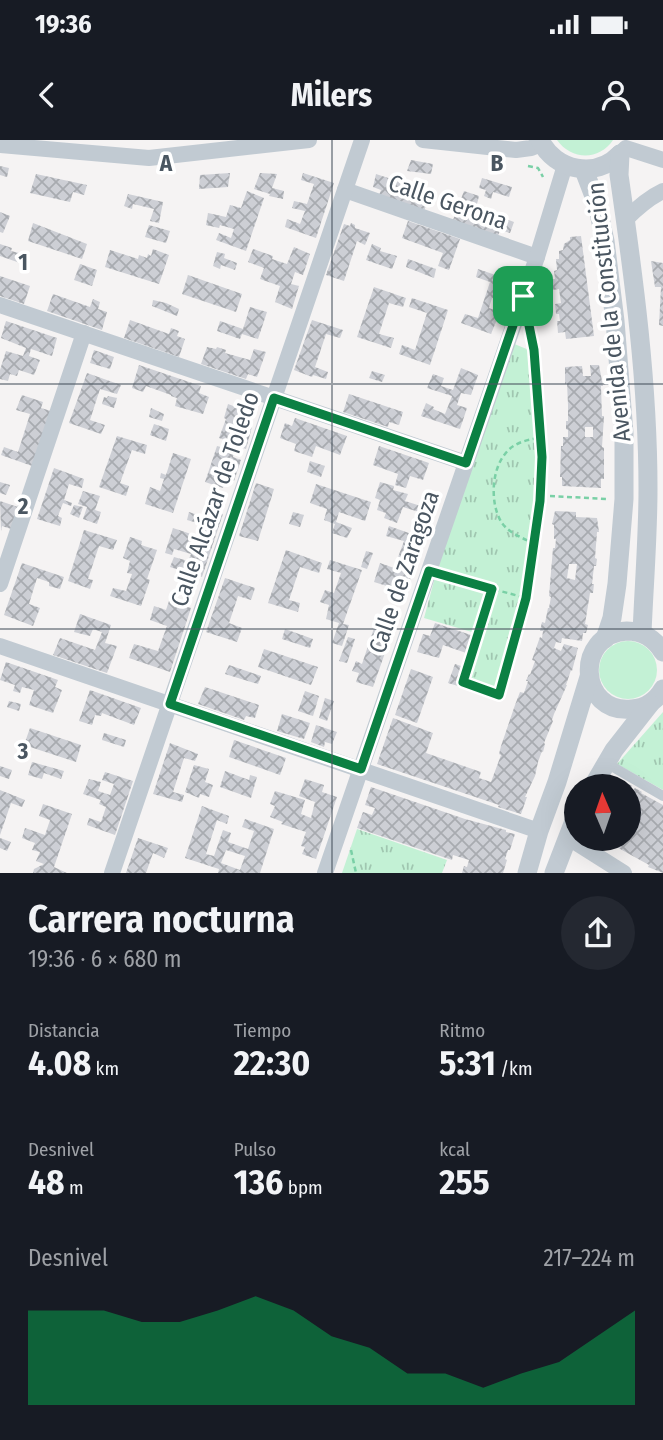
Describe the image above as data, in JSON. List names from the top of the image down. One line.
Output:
{"streets":{"street":["Calle Gerona","Avenida de la Constitución","Calle Alcázar de Toledo","Calle de Zaragoza"]},"crossings":[["Calle Gerona","Calle Alcázar de Toledo"],["Calle Gerona","Calle de Zaragoza"]],"north":"top","page":{"status":"19:36","header":"Milers","heading":["Carrera nocturna","19:36 · 6 × 680 m"],"stats":[["Distancia","4.08 km"],["Tiempo","22:30"],["Ritmo","5:31 /km"],["Desnivel","48 m"],["Pulso","136 bpm"],["kcal","255"]],"chart":["Desnivel","217–224 m"]},"grid":{"columns":["A","B"],"rows":["1","2","3"]}}
